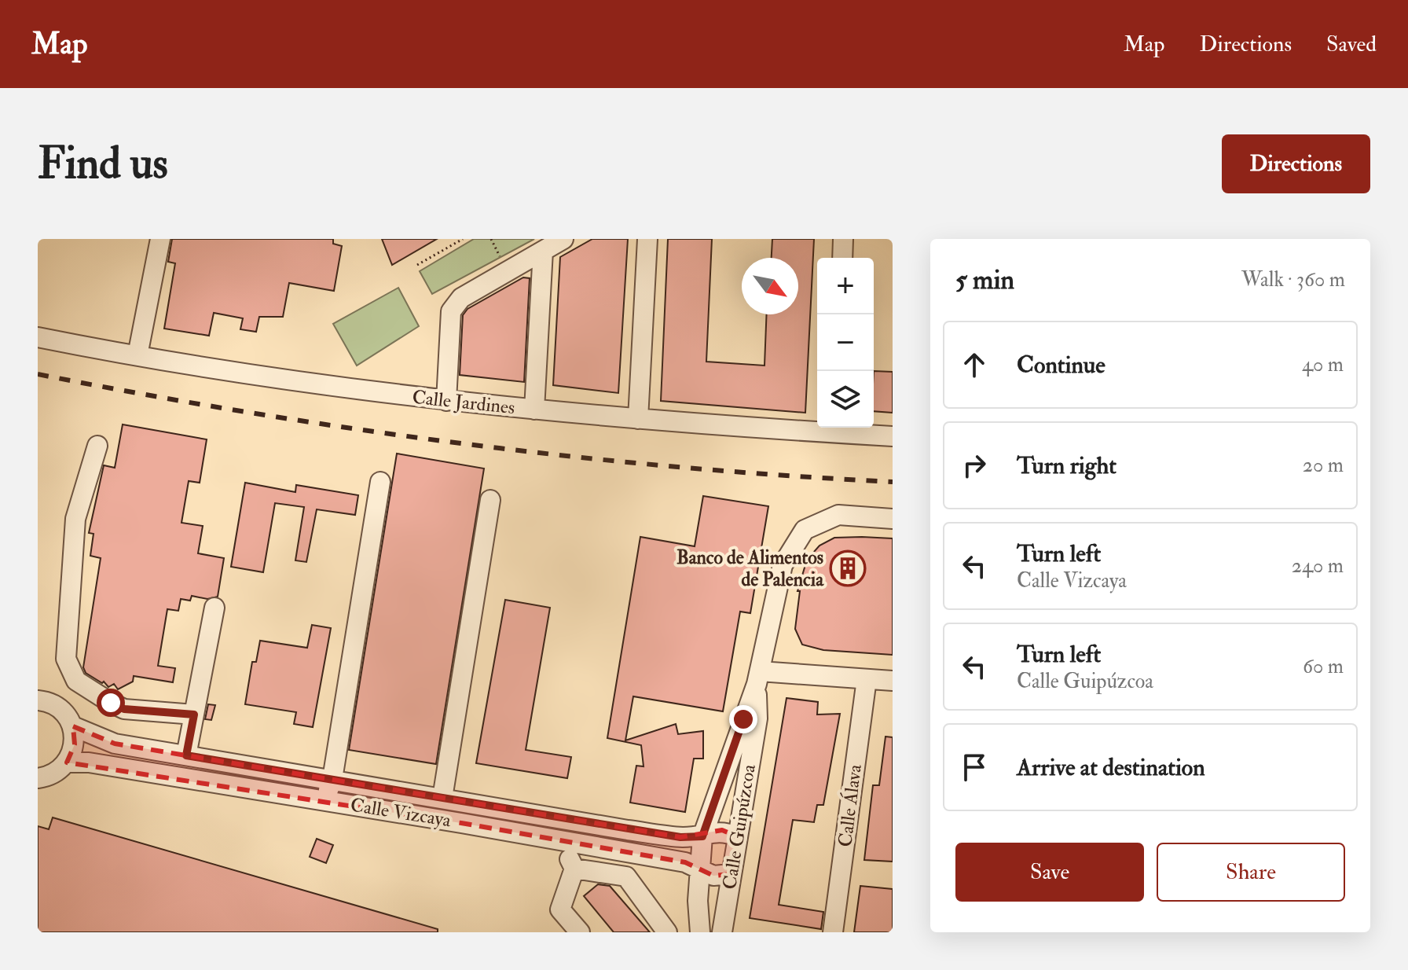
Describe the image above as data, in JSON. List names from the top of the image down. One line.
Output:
{"streets":{"street":["Calle Jardines","Calle Álava","Calle Vizcaya","Calle Guipúzcoa"]},"crossings":[["Calle Vizcaya","Calle Guipúzcoa"]],"places":{"building":["Banco de Alimentos de Palencia"]},"north":"bottom right","page":{"header":"Map","nav":["Map","Directions","Saved"],"buttons":["Directions",["Save","Share"]],"title":"Find us","heading":["5 min","Walk · 360 m"],"map_buttons":["+","−"],"list":[["Continue","40 m"],["Turn right","20 m"],["Turn left","Calle Vizcaya","240 m"],["Turn left","Calle Guipúzcoa","60 m"],"Arrive at destination"]}}
